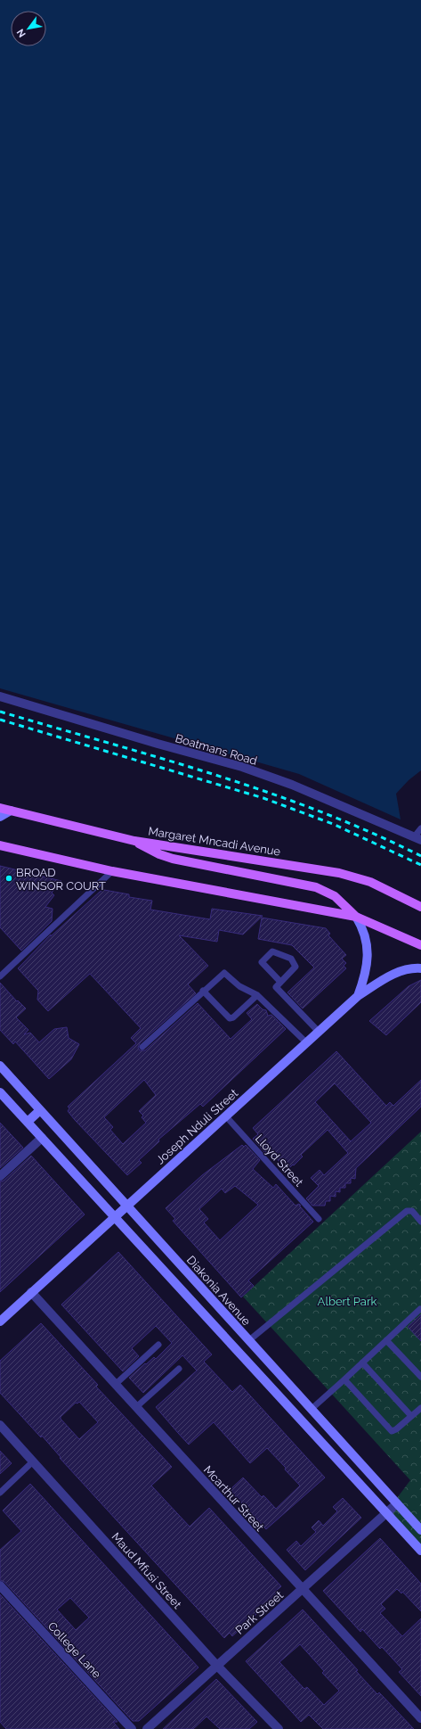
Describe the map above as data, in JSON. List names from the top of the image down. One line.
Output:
{"streets":{"main road":["Margaret Mncadi Avenue"],"street":["Boatmans Road","Joseph Nduli Street","Diakonia Avenue","Mcarthur Street","Maud Mfusi Street","Park Street","College Lane"],"lane":["Lloyd Street"]},"crossings":[["Joseph Nduli Street","Lloyd Street"],["Joseph Nduli Street","Diakonia Avenue"],["Joseph Nduli Street","Mcarthur Street"],["Diakonia Avenue","Park Street"],["Mcarthur Street","Park Street"],["Maud Mfusi Street","Park Street"]],"parks":["Albert Park"],"places":["BROAD WINSOR COURT"],"north":"bottom left"}
